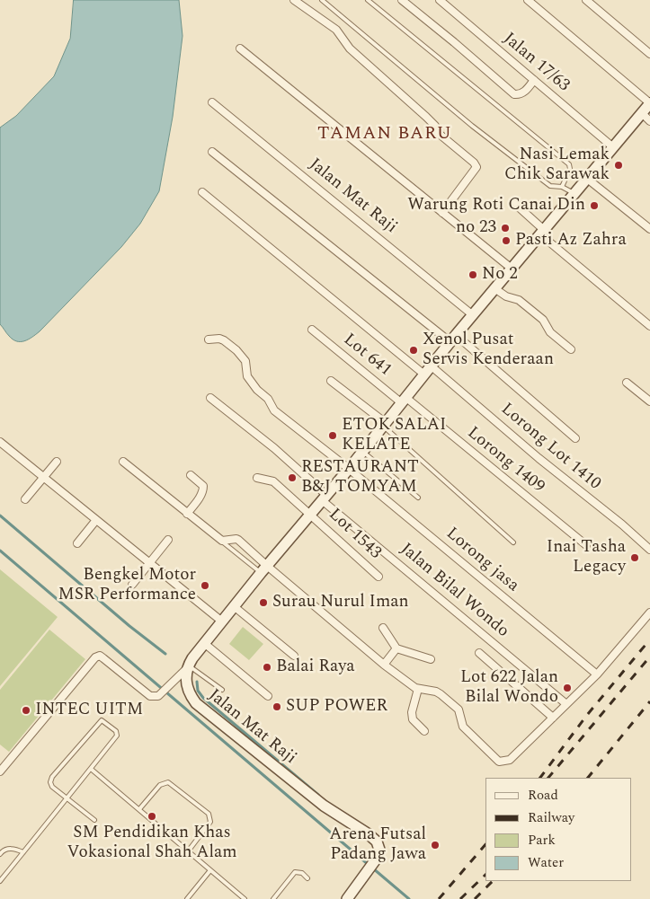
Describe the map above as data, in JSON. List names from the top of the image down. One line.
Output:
{"streets":{"street":["Jalan 17/63","Jalan Mat Raji","Lot 641","Lorong Lot 1410","Lorong 1409","Lot 1543","Lorong jasa","Jalan Bilal Wondo"]},"crossings":[["Lot 641","Lorong 1409"]],"districts":["TAMAN BARU"],"places":["Nasi Lemak Chik Sarawak","Warung Roti Canai Din","no 23","Pasti Az Zahra","No 2","Xenol Pusat Servis Kenderaan","ETOK SALAI KELATE","RESTAURANT B&J TOMYAM","Inai Tasha Legacy","Bengkel Motor MSR Performance","Surau Nurul Iman","Balai Raya","Lot 622 Jalan Bilal Wondo","SUP POWER","INTEC UITM","SM Pendidikan Khas Vokasional Shah Alam","Arena Futsal Padang Jawa"],"legend":["Road","Railway","Park","Water"]}
